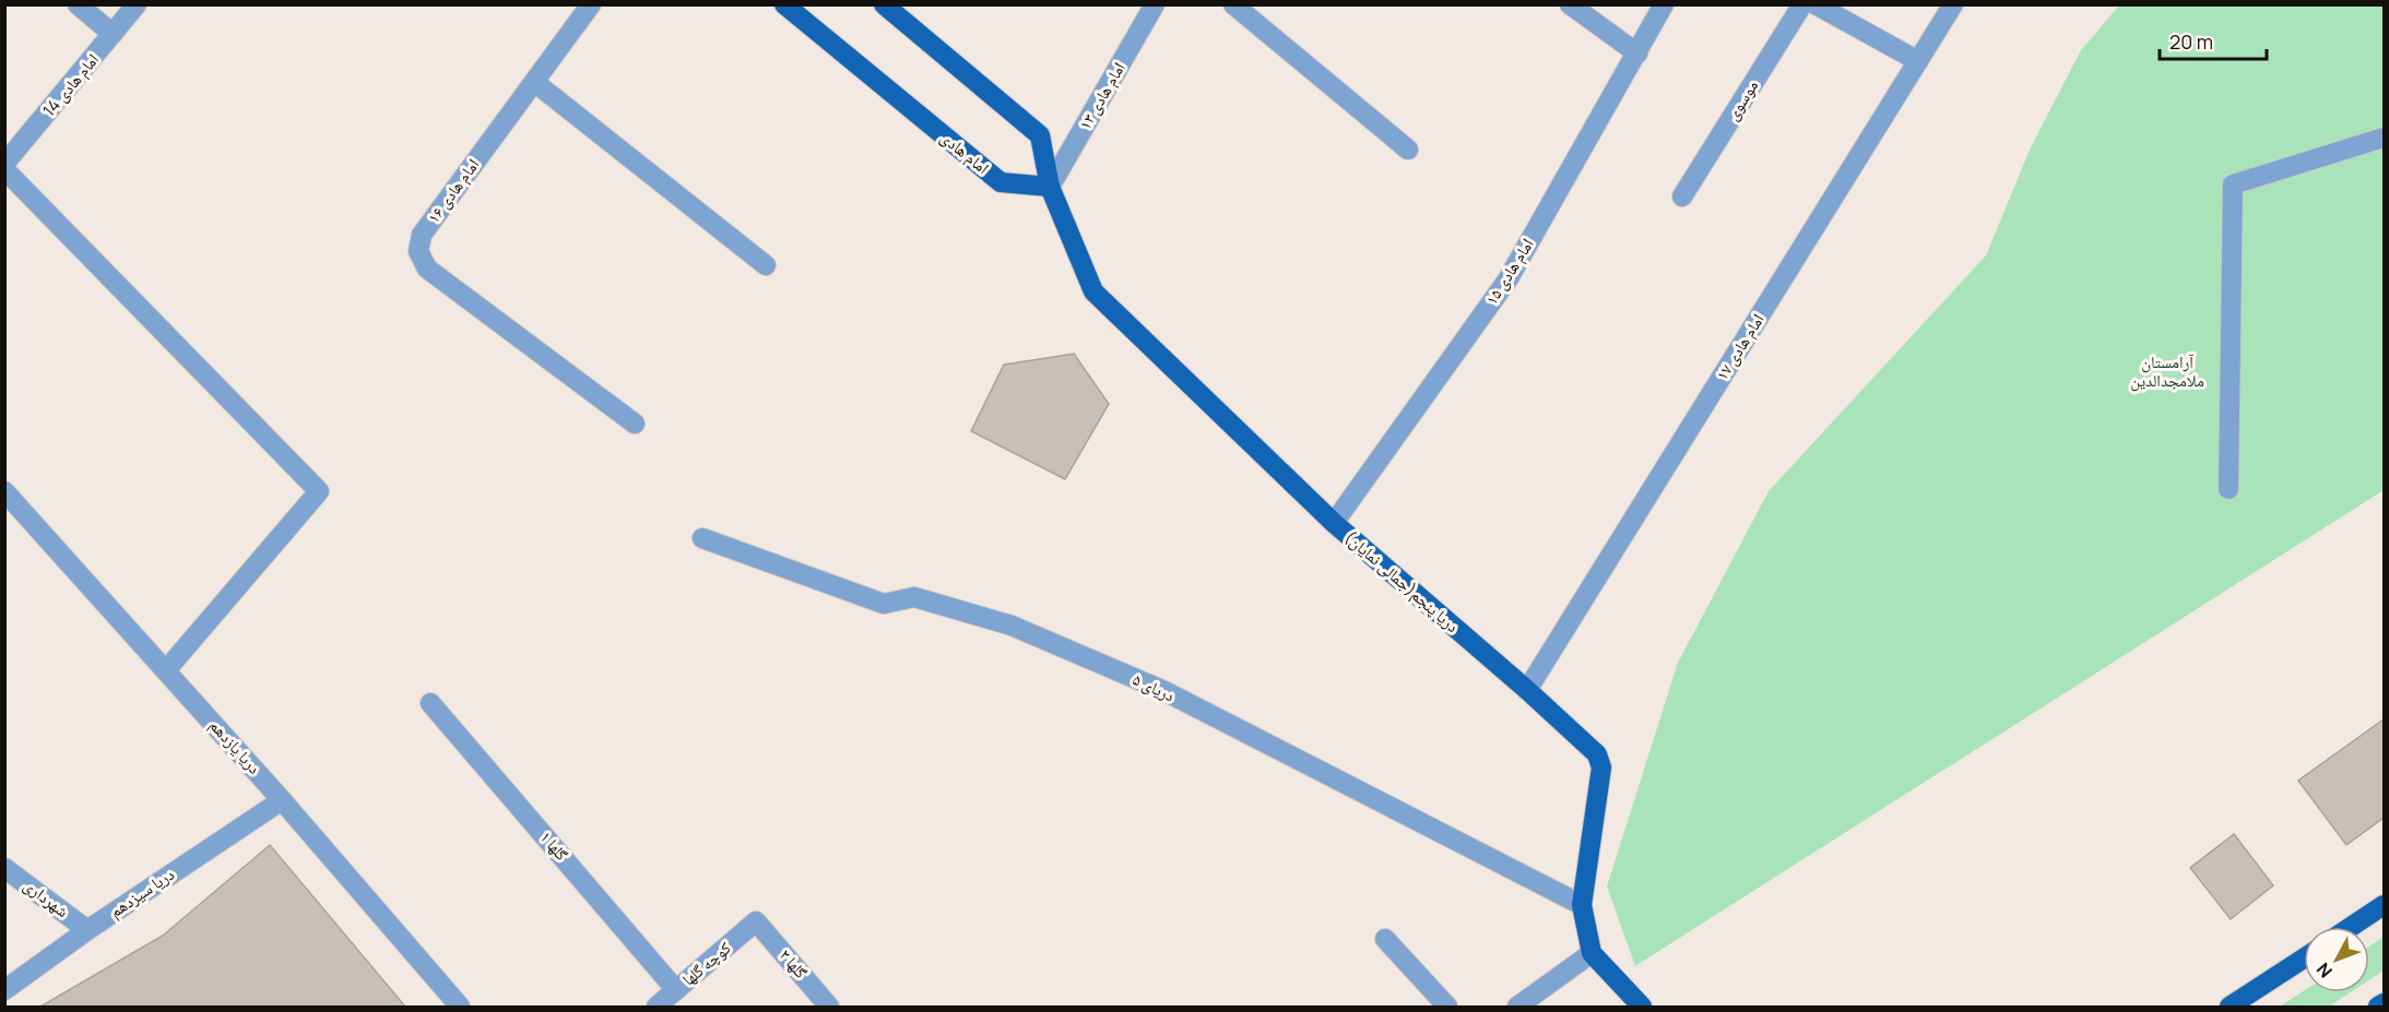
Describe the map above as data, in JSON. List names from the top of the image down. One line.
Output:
{"streets":{"main road":["امام هادی","دریا پنجم(جمالی نمایان)"],"street":["امام هادی 14","امام هادی ١٣","موسوی","امام هادی ۱۶","امام هادی ۱۵","امام هادی ۱۷","دریای ۵","دریا یازدهم","گلها ۱","دریا سیزدهم","شهرداری","کوچه گلها","گلها ۲"]},"crossings":[["امام هادی ١٣","امام هادی"],["امام هادی ١٣","دریا پنجم(جمالی نمایان)"],["امام هادی","دریا پنجم(جمالی نمایان)"],["امام هادی ۱۵","دریا پنجم(جمالی نمایان)"],["امام هادی ۱۷","دریا پنجم(جمالی نمایان)"],["دریا پنجم(جمالی نمایان)","دریای ۵"],["دریا یازدهم","دریا سیزدهم"],["گلها ۱","کوچه گلها"],["دریا سیزدهم","شهرداری"],["کوچه گلها","گلها ۲"]],"parks":["آرامستان ملامجدالدین"],"scale_bar":"20 m","north":"bottom left"}
